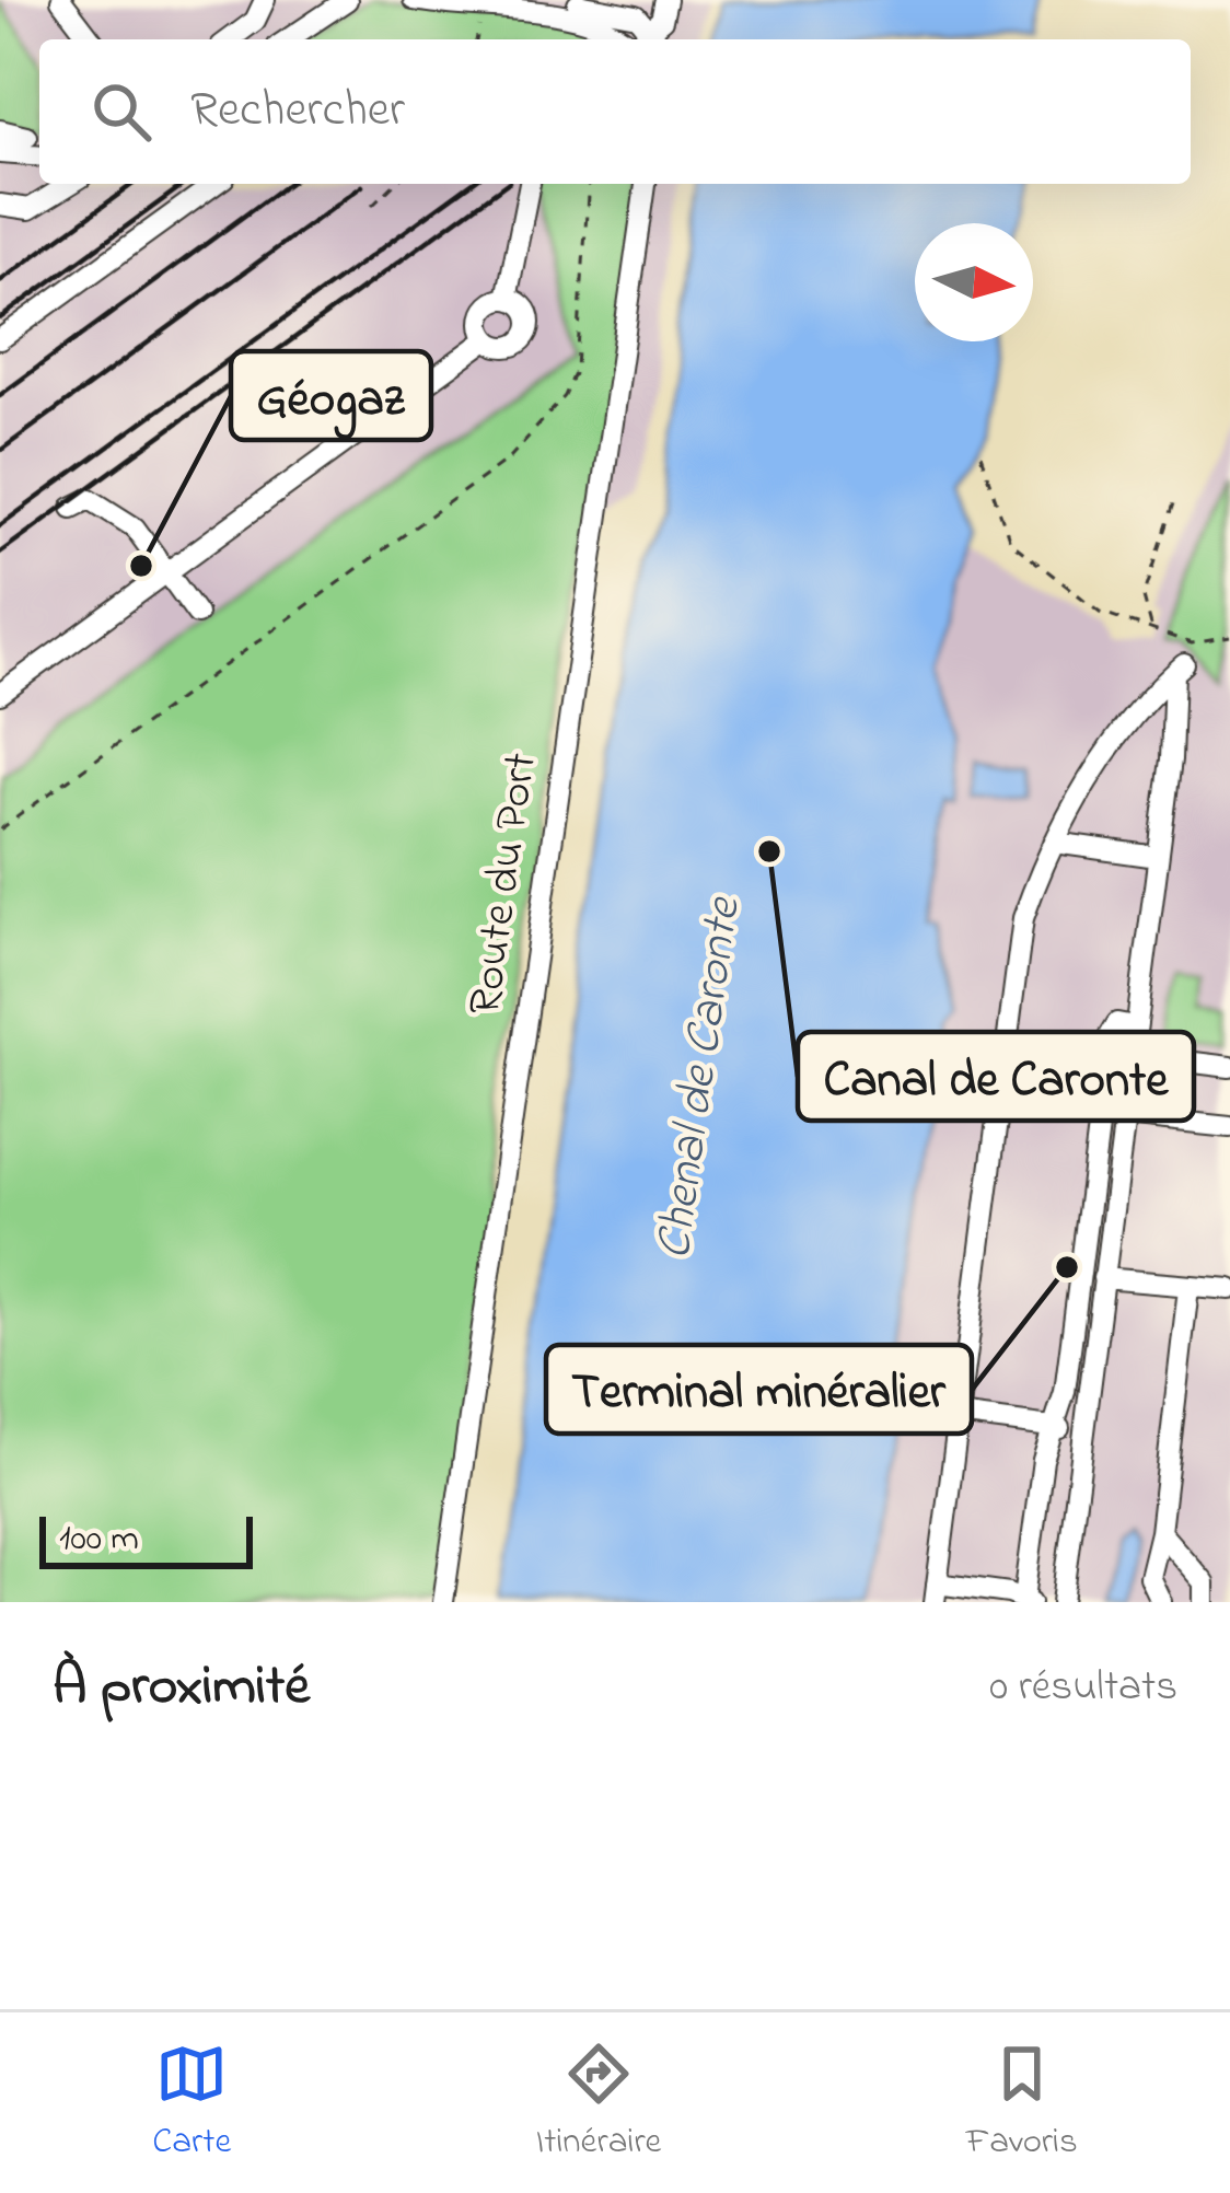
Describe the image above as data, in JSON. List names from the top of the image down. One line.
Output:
{"streets":{"street":["Route du Port"]},"water":["Chenal de Caronte"],"places":["Géogaz","Canal de Caronte","Terminal minéralier"],"scale_bar":"100 m","north":"right","page":{"search":"Rechercher","scale":"100 m","heading":["À proximité","0 résultats"],"nav":["Carte","Itinéraire","Favoris"]}}
